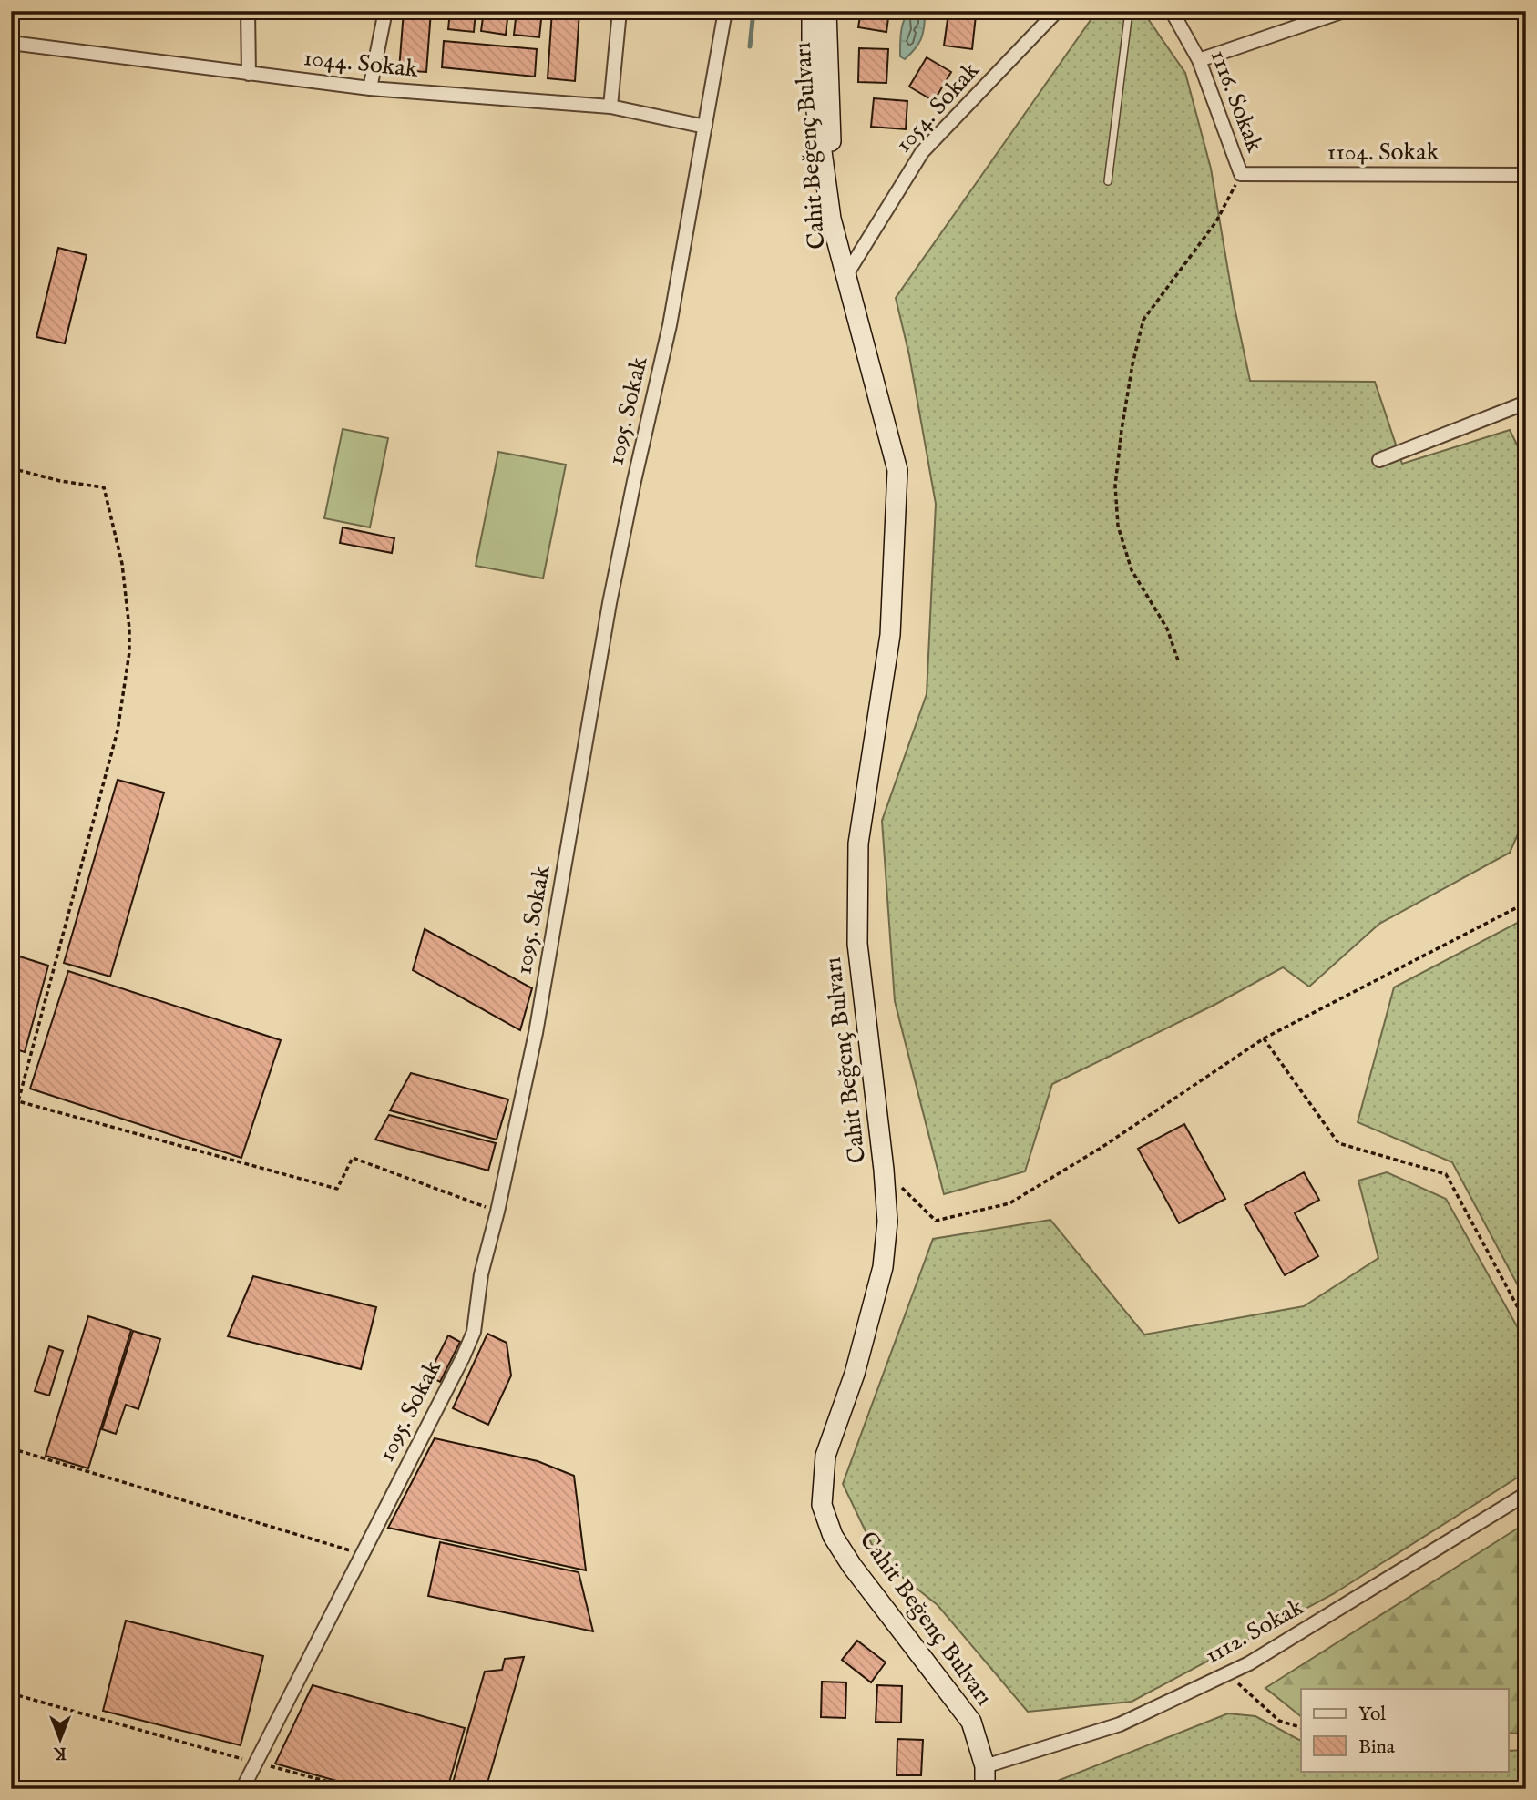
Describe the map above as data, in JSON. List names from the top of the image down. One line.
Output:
{"streets":{"main road":["Cahit Beğenç Bulvarı"],"street":["1044. Sokak","1116. Sokak","1054. Sokak","1104. Sokak","1095. Sokak","1112. Sokak"]},"crossings":[["1044. Sokak","1095. Sokak"],["1116. Sokak","1104. Sokak"],["1054. Sokak","Cahit Beğenç Bulvarı"],["Cahit Beğenç Bulvarı","1112. Sokak"]],"legend":["Yol","Bina"],"north":"bottom"}
